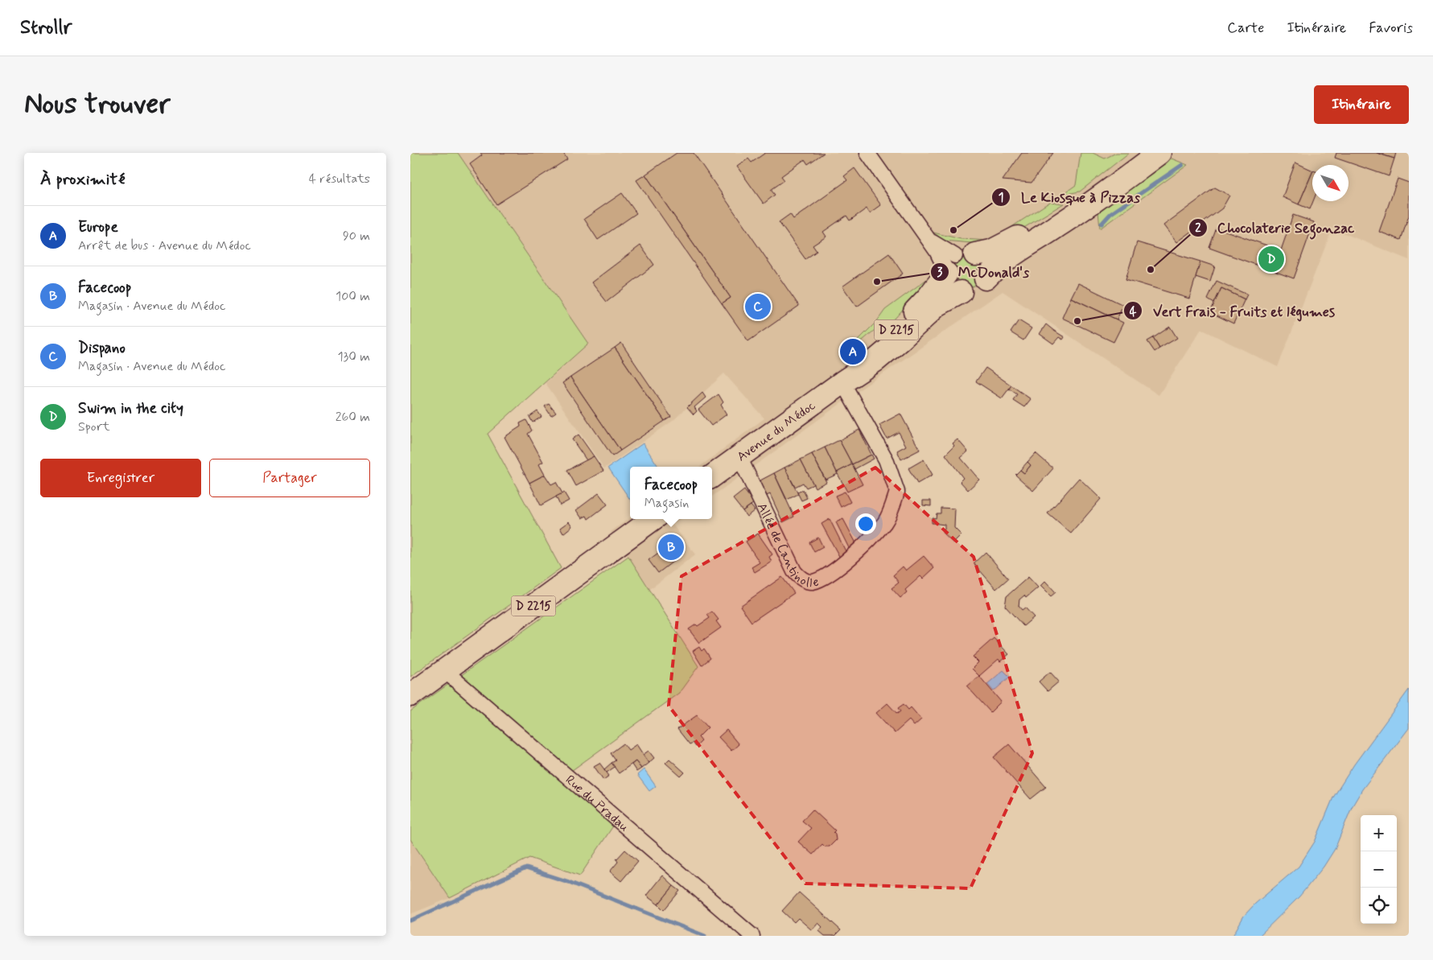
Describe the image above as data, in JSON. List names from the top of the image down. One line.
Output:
{"streets":{"main road":["D 2215","Avenue du Médoc"],"street":["Allée de Cantinolle","Rue du Pradau"]},"crossings":[["D 2215","Rue du Pradau"],["Avenue du Médoc","Allée de Cantinolle"]],"places":["Le Kiosque à Pizzas","Chocolaterie Segonzac","McDonald's","Vert Frais - Fruits et légumes"],"north":"bottom right","page":{"header":"Strollr","nav":["Carte","Itinéraire","Favoris"],"buttons":["Itinéraire",["Enregistrer","Partager"]],"title":"Nous trouver","heading":["À proximité","4 résultats"],"list":[{"mark":"A","name":"Europe","note":"Arrêt de bus · Avenue du Médoc","value":"90 m"},{"mark":"B","name":"Facecoop","note":"Magasin · Avenue du Médoc","value":"100 m"},{"mark":"C","name":"Dispano","note":"Magasin · Avenue du Médoc","value":"130 m"},{"mark":"D","name":"Swim in the city","note":"Sport","value":"260 m"}],"pins":["D","C","A","B"],"popup":["Facecoop","Magasin"],"map_buttons":["+","−"]}}
